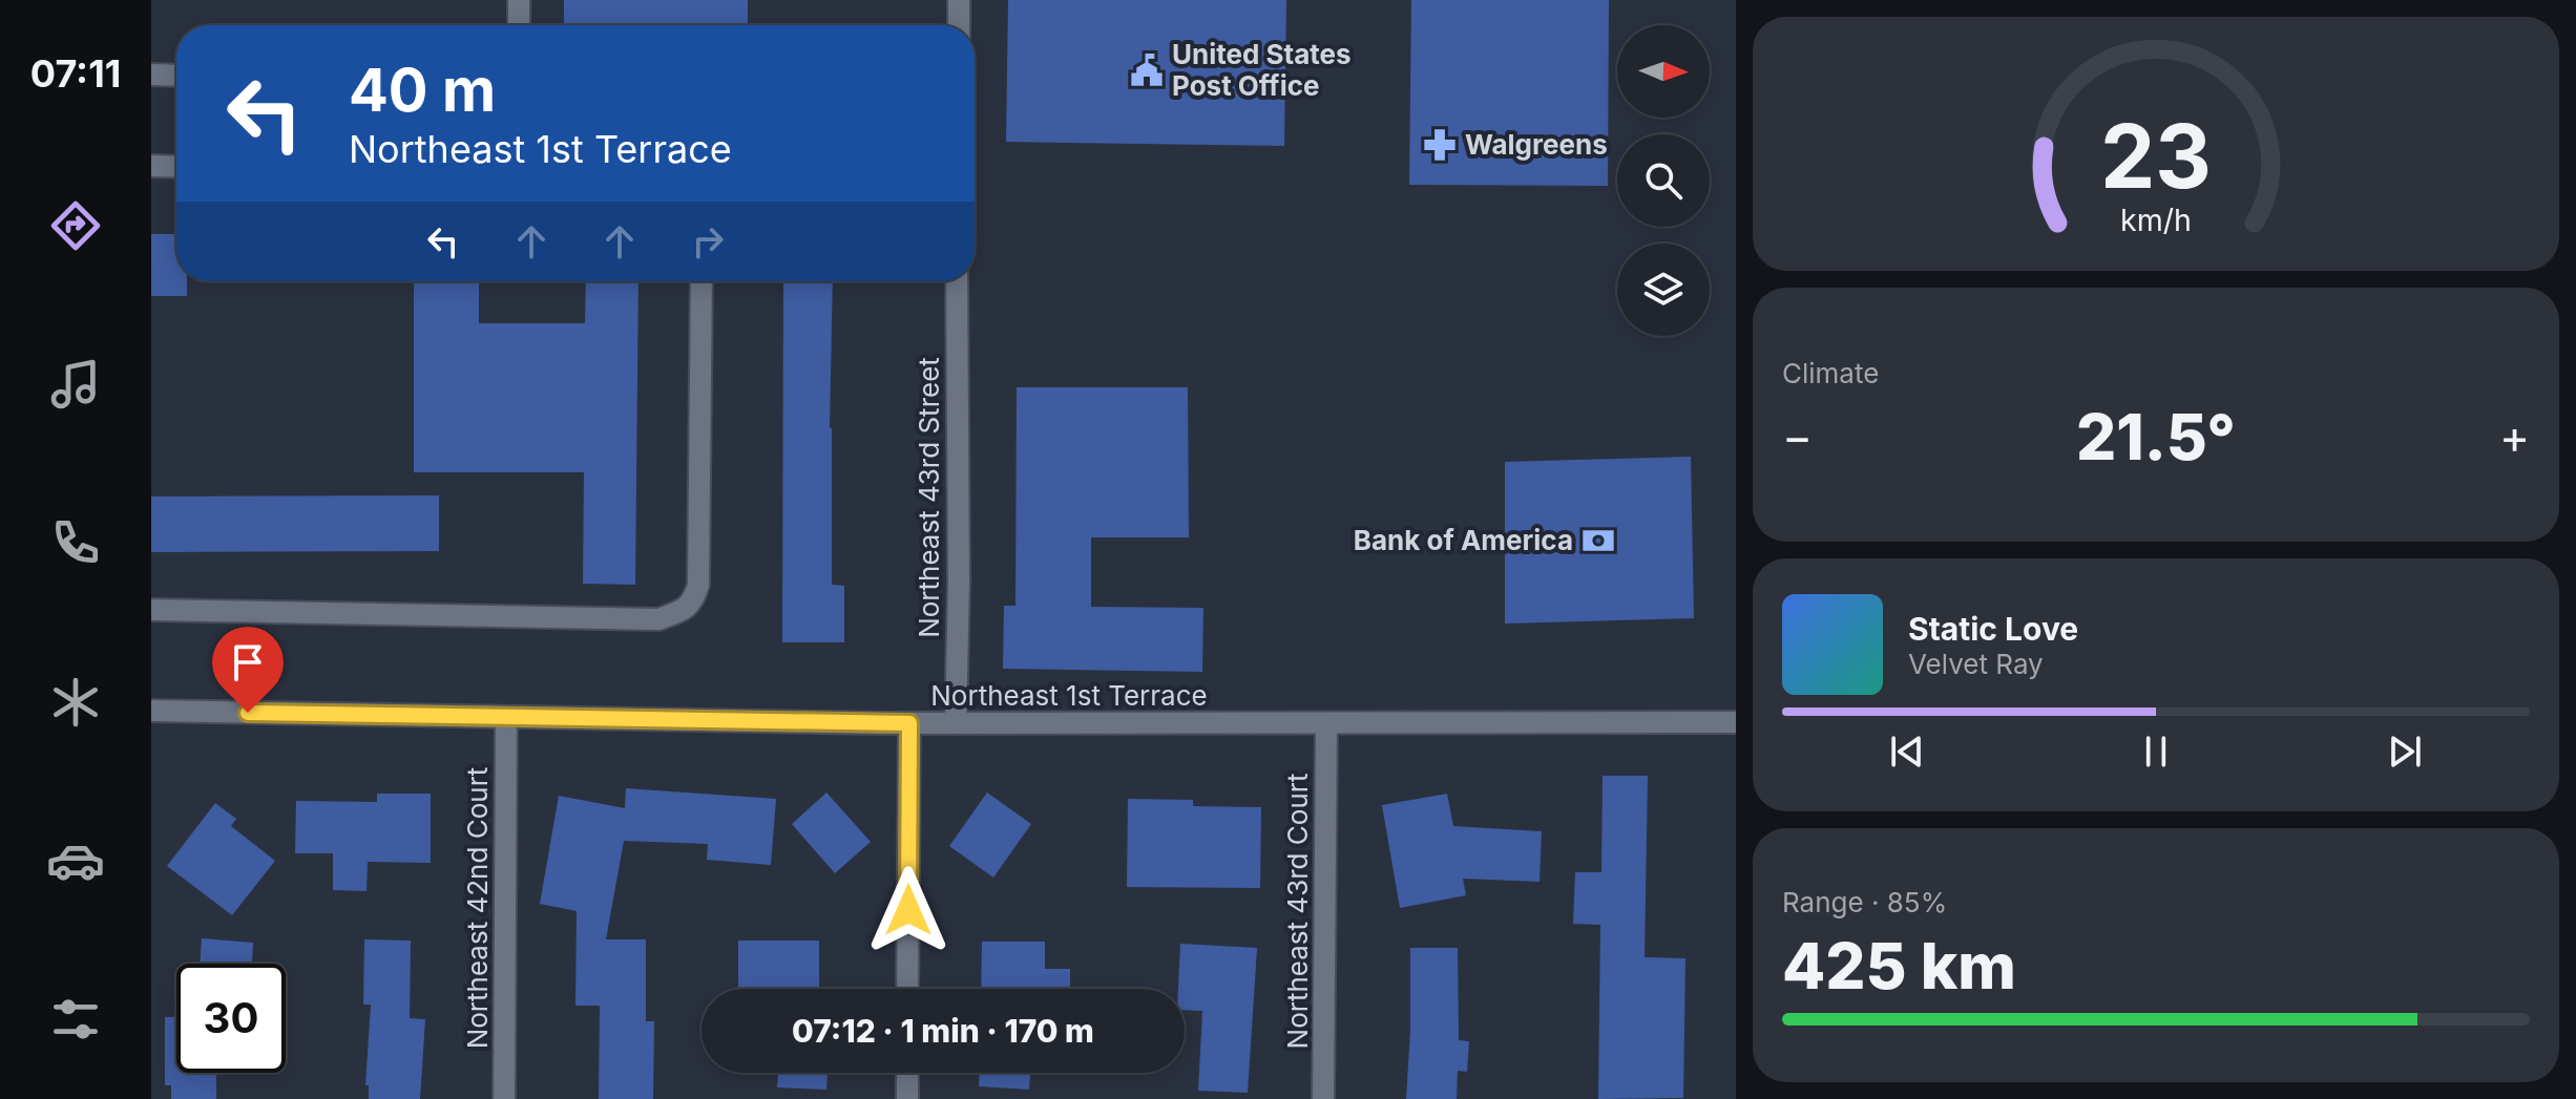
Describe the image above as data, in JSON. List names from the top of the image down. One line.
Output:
{"streets":{"street":["Northeast 43rd Street","Northeast 1st Terrace","Northeast 42nd Court","Northeast 43rd Court"]},"crossings":[["Northeast 43rd Street","Northeast 1st Terrace"],["Northeast 1st Terrace","Northeast 42nd Court"],["Northeast 1st Terrace","Northeast 43rd Court"]],"places":{"public building":["United States Post Office"],"pharmacy":["Walgreens"],"bank":["Bank of America"]},"north":"right","page":{"tabs":"07:11","turn":["40 m","Northeast 1st Terrace"],"tile":["Climate",["Range · 85%","425 km"]],"heat":["−","21.5°","+"],"song":["Static Love","Velvet Ray"],"limit":"30","trip":"07:12 · 1 min · 170 m","gauge":["23","km/h"]}}
